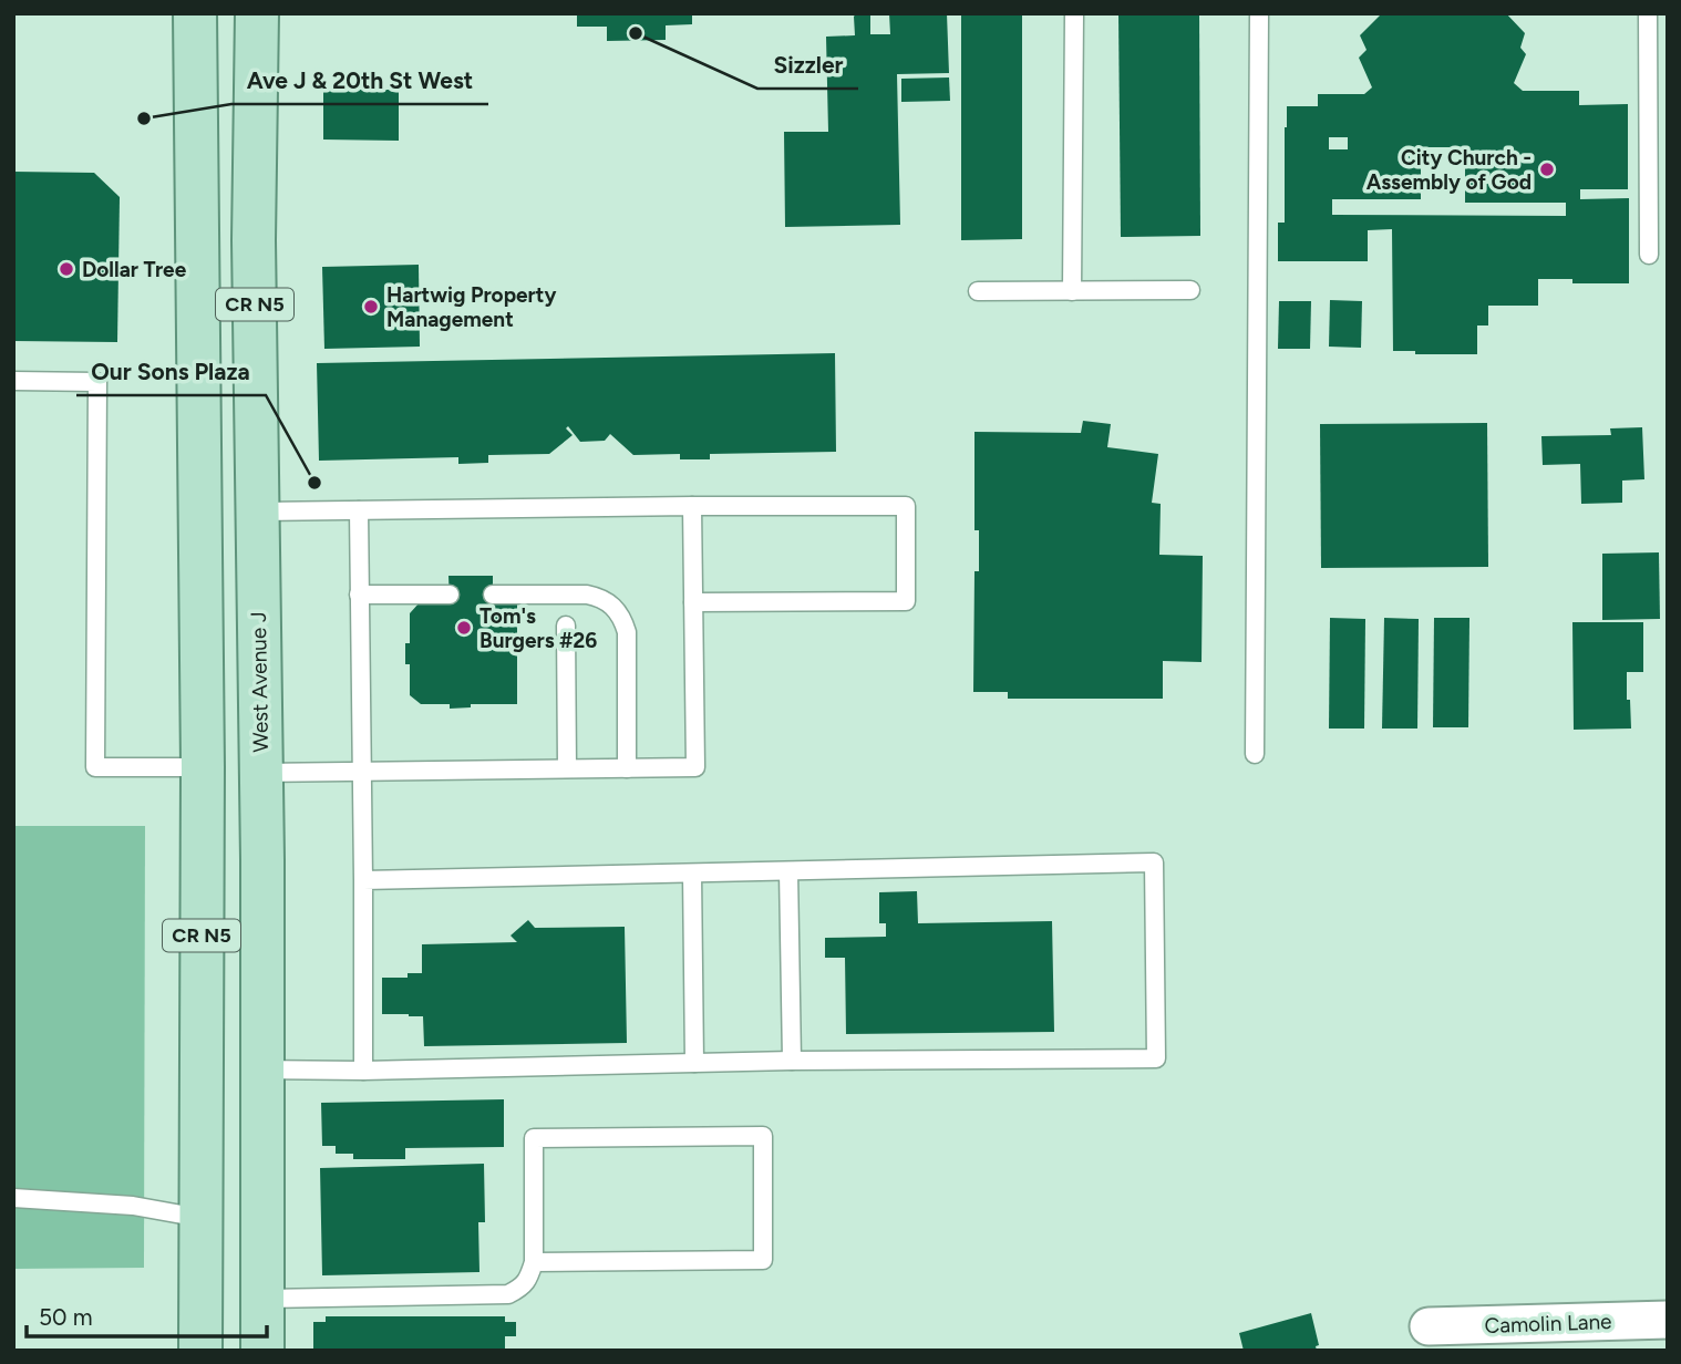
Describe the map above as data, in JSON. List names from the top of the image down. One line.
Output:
{"streets":{"main road":["CR N5","West Avenue J"],"street":["Camolin Lane"]},"places":["Sizzler","Ave J & 20th St West","City Church - Assembly of God","Dollar Tree","Hartwig Property Management","Our Sons Plaza","Tom's Burgers #26"],"scale_bar":"50 m"}
